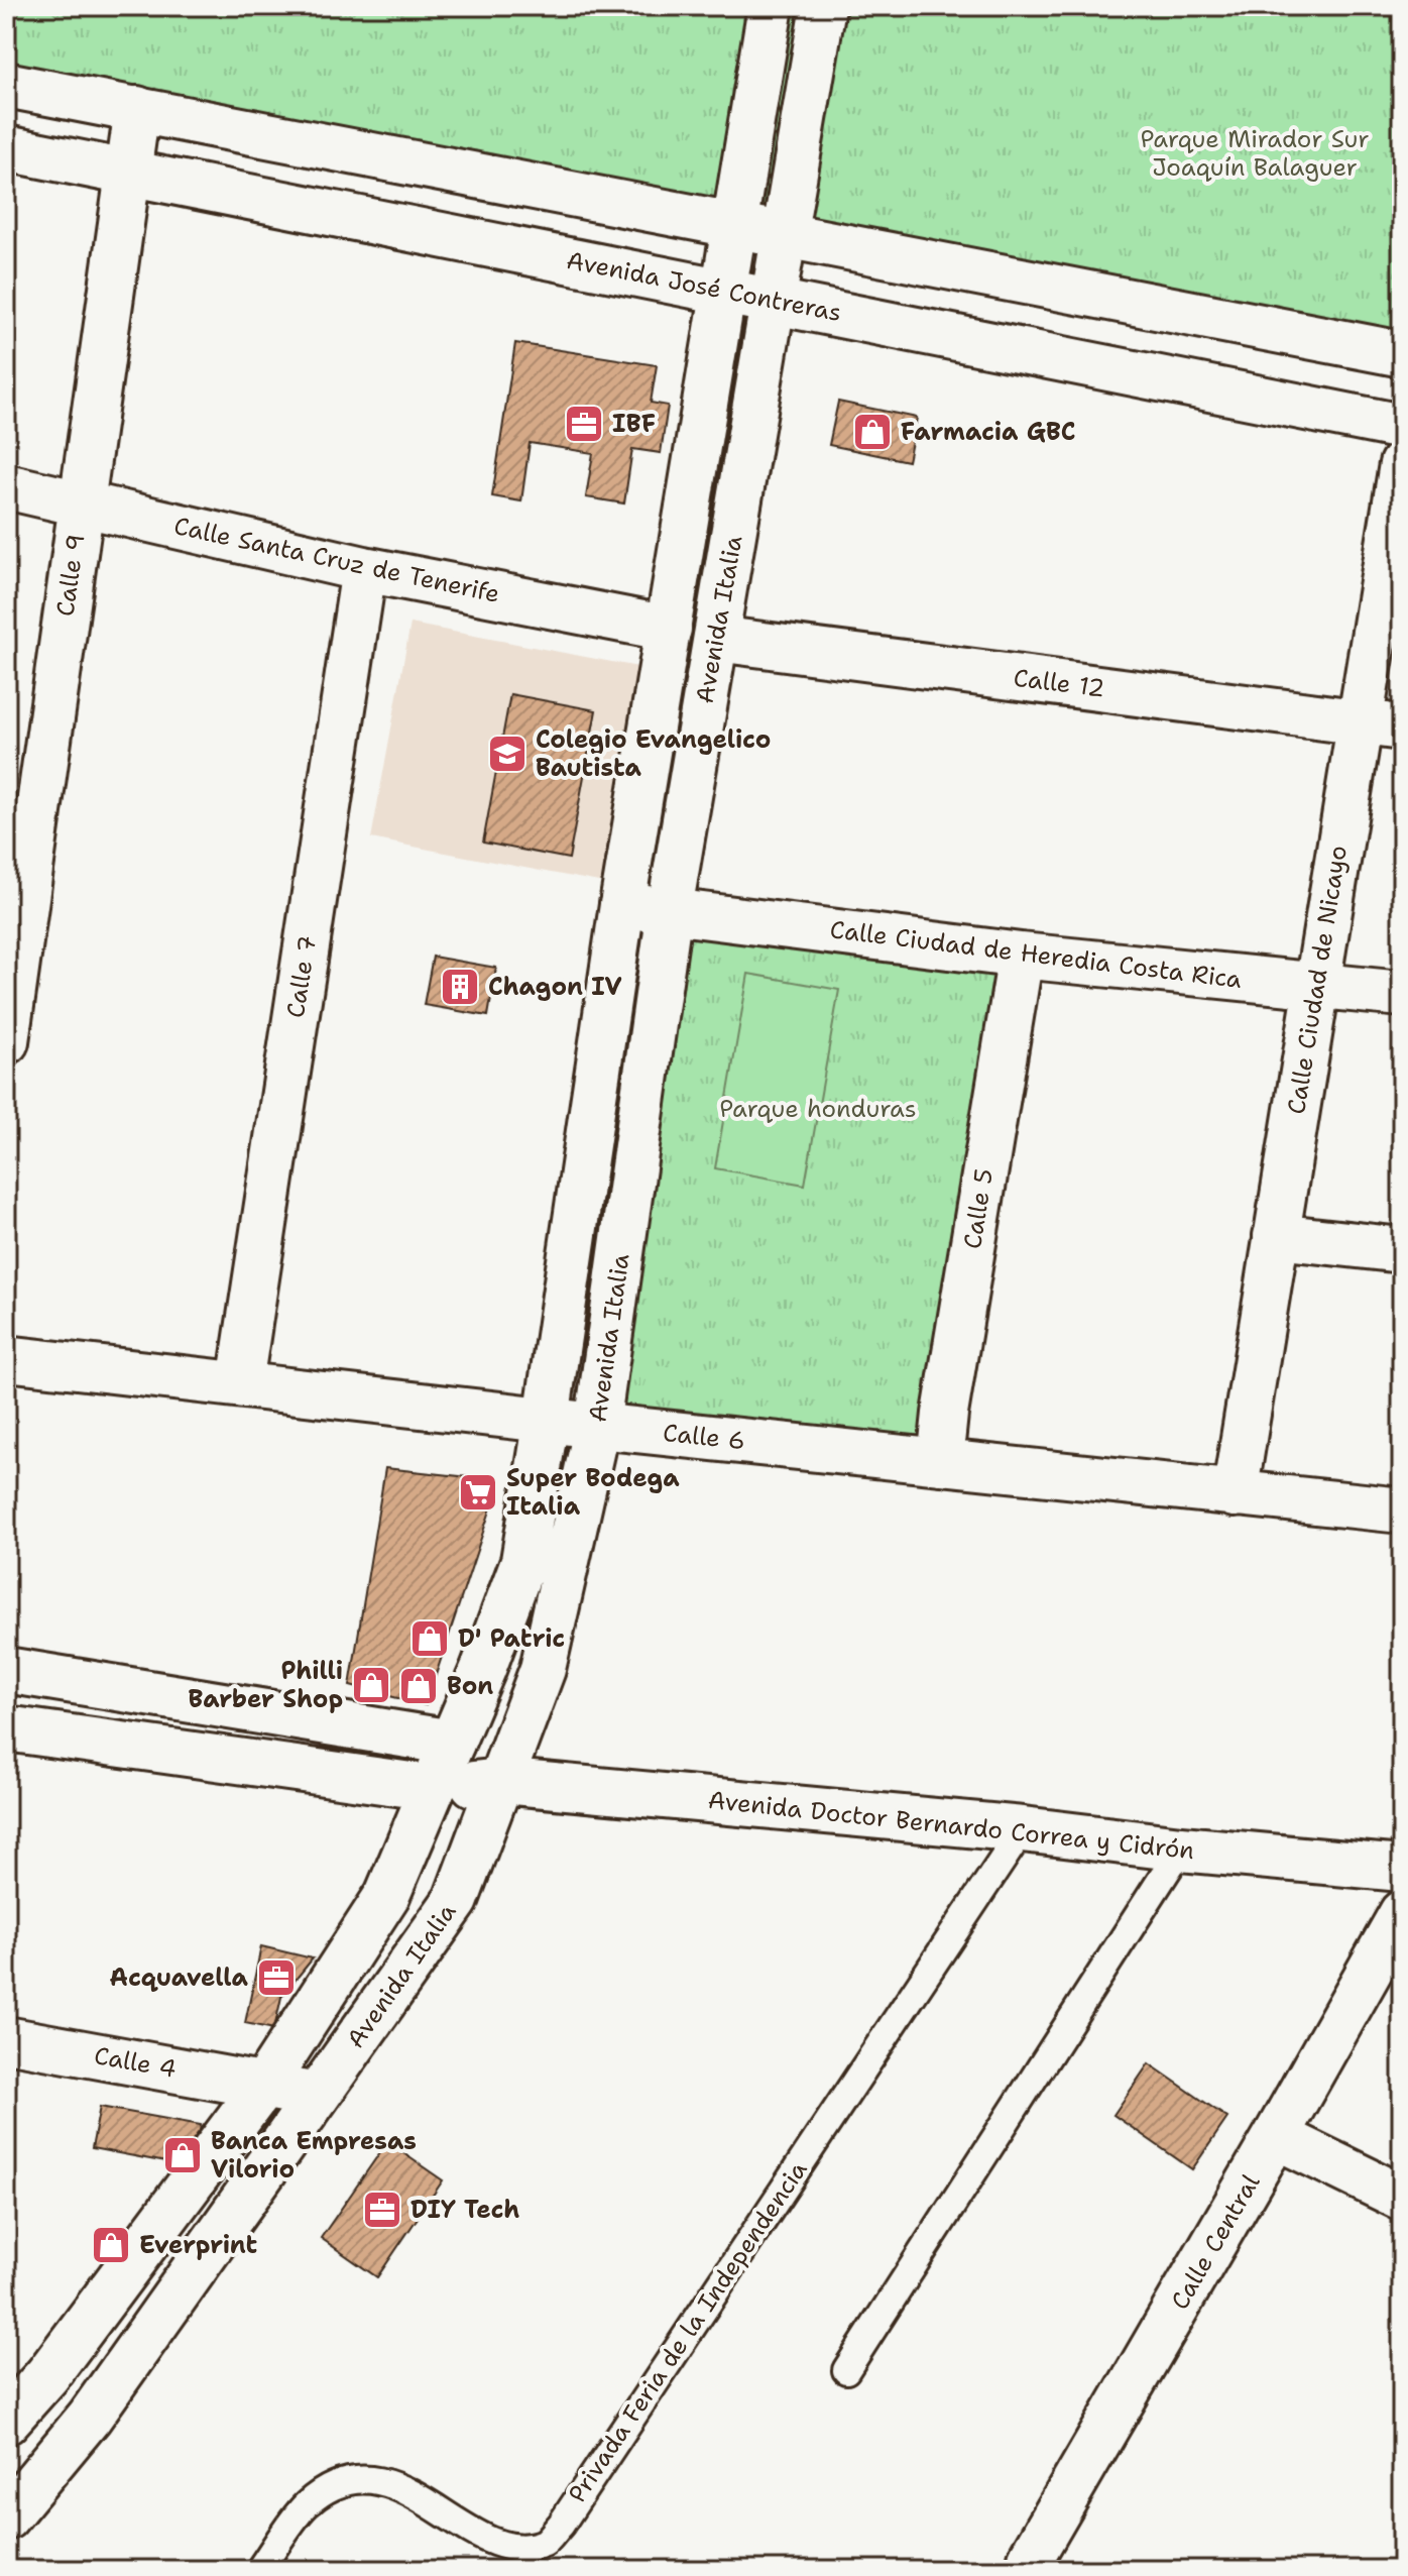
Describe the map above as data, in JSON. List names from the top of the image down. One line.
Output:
{"streets":{"street":["Avenida José Contreras","Calle Santa Cruz de Tenerife","Calle 9","Avenida Italia","Calle 12","Calle Ciudad de Heredia Costa Rica","Calle 7","Calle Ciudad de Nicayo","Calle 5","Calle 6","Avenida Doctor Bernardo Correa y Cidrón","Calle 4","Calle Central"],"lane":["Privada Feria de la Independencia"]},"crossings":[["Avenida José Contreras","Calle 9"],["Avenida José Contreras","Avenida Italia"],["Calle Santa Cruz de Tenerife","Calle 9"],["Calle Santa Cruz de Tenerife","Avenida Italia"],["Calle Santa Cruz de Tenerife","Calle 7"],["Avenida Italia","Calle 12"],["Avenida Italia","Calle Ciudad de Heredia Costa Rica"],["Avenida Italia","Calle 6"],["Avenida Italia","Avenida Doctor Bernardo Correa y Cidrón"],["Avenida Italia","Calle 4"],["Calle 12","Calle Ciudad de Nicayo"],["Calle Ciudad de Heredia Costa Rica","Calle Ciudad de Nicayo"],["Calle Ciudad de Heredia Costa Rica","Calle 5"],["Calle 7","Calle 6"],["Calle Ciudad de Nicayo","Calle 6"],["Calle 5","Calle 6"],["Avenida Doctor Bernardo Correa y Cidrón","Privada Feria de la Independencia"]],"parks":["Parque Mirador Sur Joaquín Balaguer","Parque honduras"],"places":{"office":["IBF","Acquavella","DIY Tech"],"shop":["Farmacia GBC","D' Patric","Philli Barber Shop","Bon","Banca Empresas Vilorio","Everprint"],"school or university":["Colegio Evangelico Bautista"],"building":["Chagon IV"],"supermarket":["Super Bodega Italia"]}}
